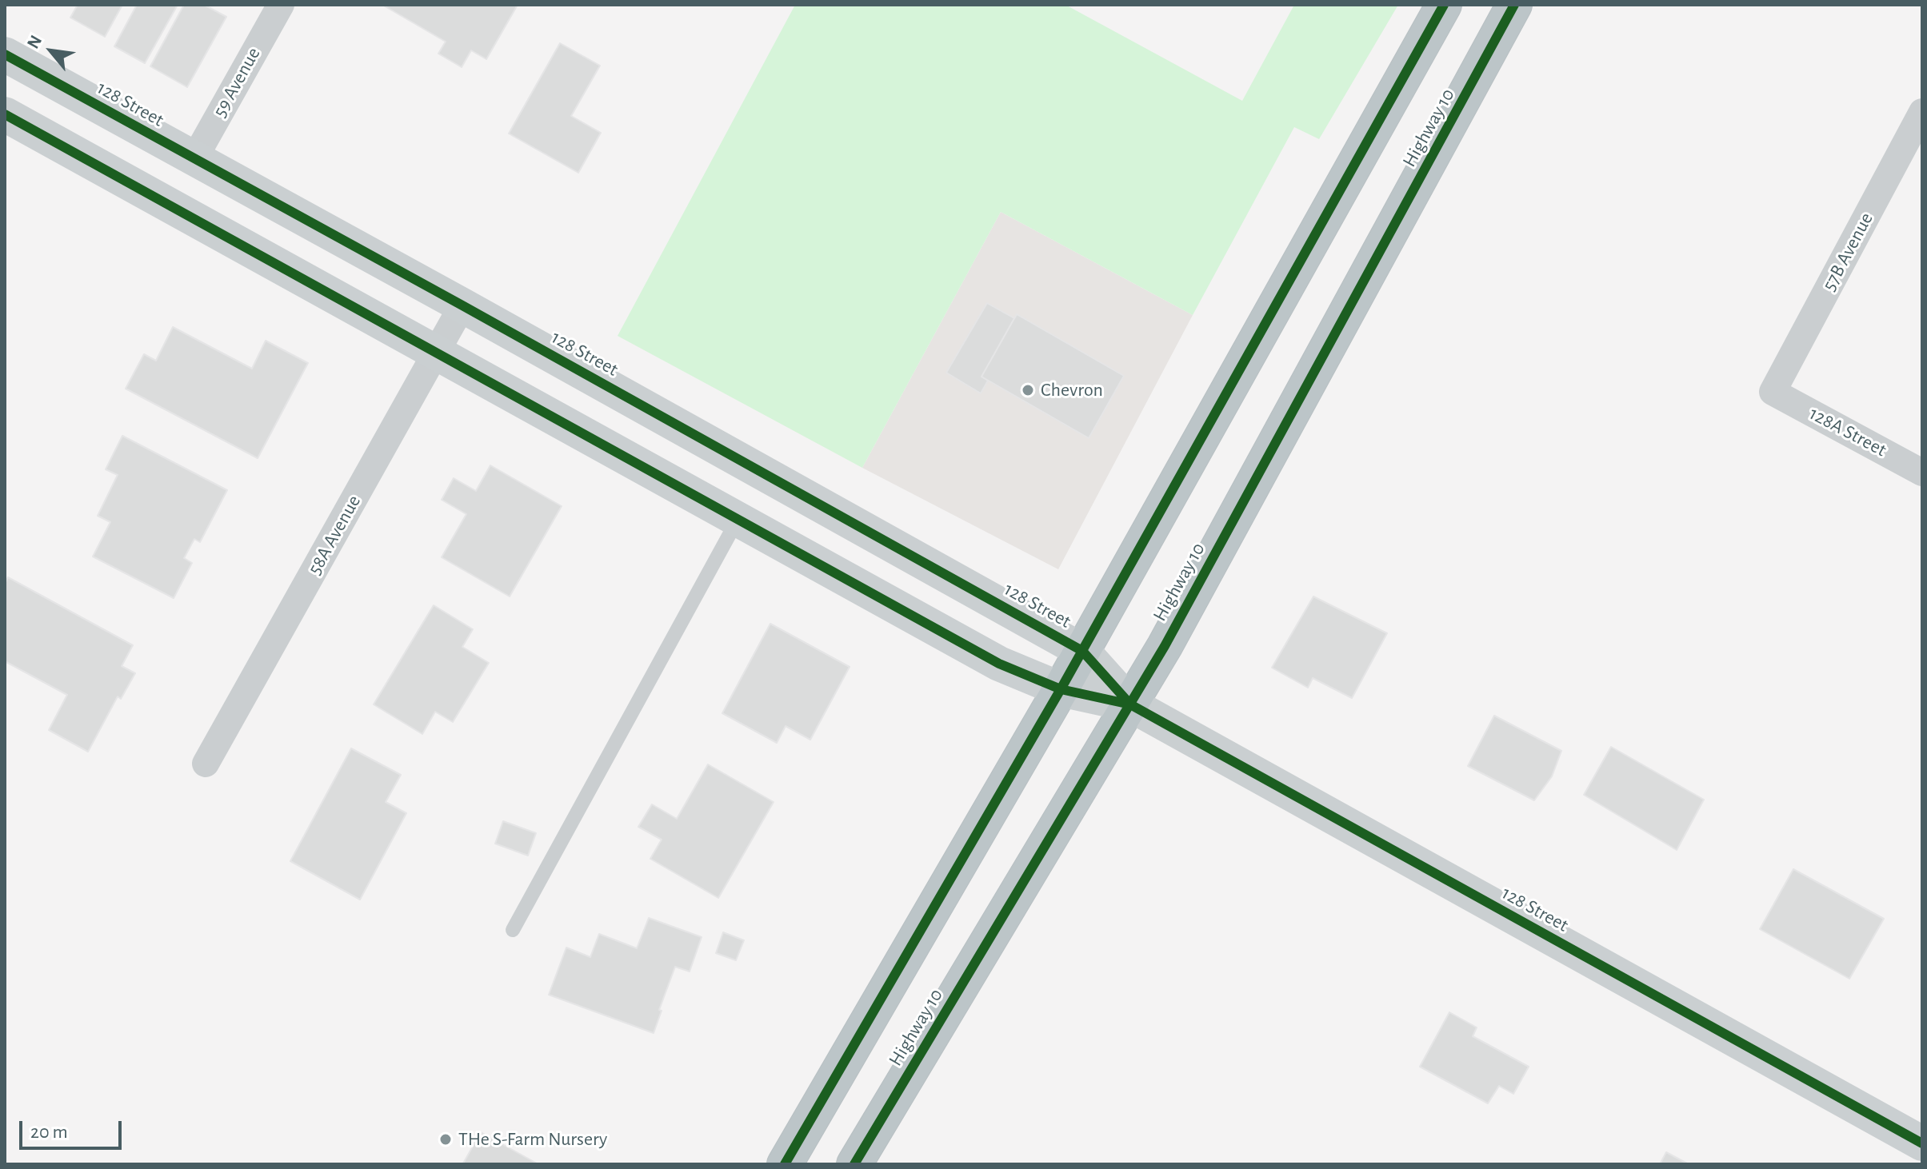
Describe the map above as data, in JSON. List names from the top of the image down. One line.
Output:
{"streets":{"highway":["Highway 10"],"main road":["128 Street"],"street":["59 Avenue","57B Avenue","128A Street","58A Avenue"]},"crossings":[["59 Avenue","128 Street"],["128 Street","Highway 10"],["128 Street","58A Avenue"],["57B Avenue","128A Street"]],"places":["Chevron","THe S-Farm Nursery"],"scale_bar":"20 m","north":"top left"}
